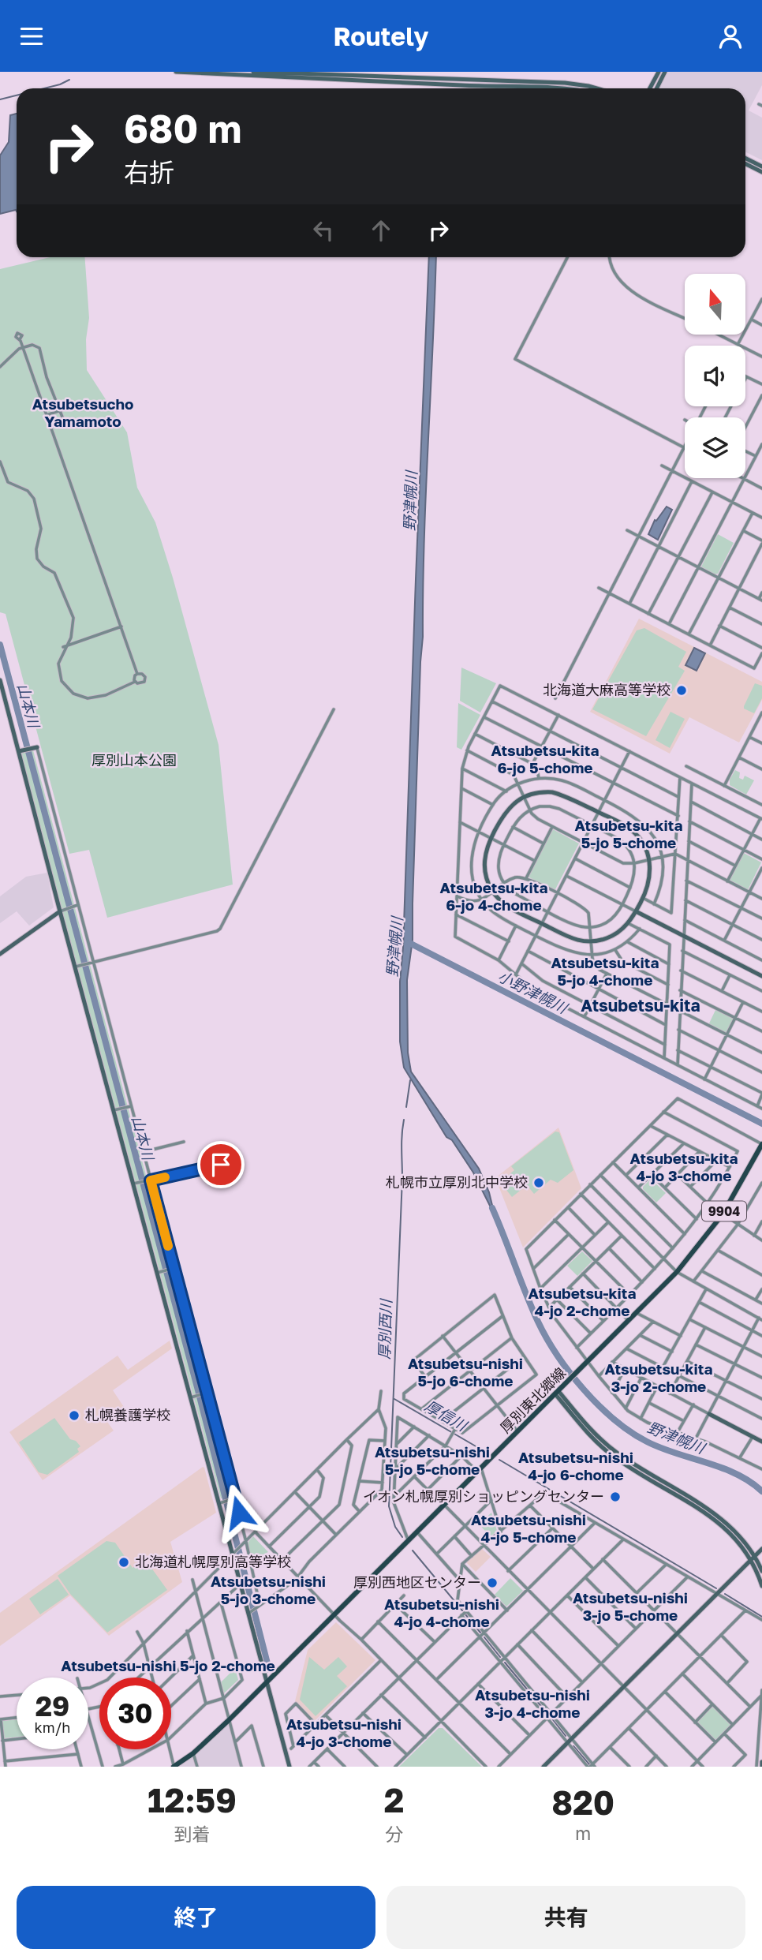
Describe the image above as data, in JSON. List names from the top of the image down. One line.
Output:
{"streets":{"main road":["9904","厚別東北郷線"]},"districts":["Atsubetsucho Yamamoto","Atsubetsu-kita 6-jo 5-chome","Atsubetsu-kita 5-jo 5-chome","Atsubetsu-kita 6-jo 4-chome","Atsubetsu-kita 5-jo 4-chome","Atsubetsu-kita","Atsubetsu-kita 4-jo 3-chome","Atsubetsu-kita 4-jo 2-chome","Atsubetsu-nishi 5-jo 6-chome","Atsubetsu-kita 3-jo 2-chome","Atsubetsu-nishi 5-jo 5-chome","Atsubetsu-nishi 4-jo 6-chome","Atsubetsu-nishi 4-jo 5-chome","Atsubetsu-nishi 5-jo 3-chome","Atsubetsu-nishi 3-jo 5-chome","Atsubetsu-nishi 4-jo 4-chome","Atsubetsu-nishi 5-jo 2-chome","Atsubetsu-nishi 3-jo 4-chome","Atsubetsu-nishi 4-jo 3-chome"],"water":["野津幌川","山本川","小野津幌川","厚別西川","厚信川"],"parks":["厚別山本公園"],"places":["北海道大麻高等学校","札幌市立厚別北中学校","札幌養護学校","イオン札幌厚別ショッピングセンター","北海道札幌厚別高等学校","厚別西地区センター"],"north":"top","page":{"header":"Routely","turn":["680 m","右折"],"speed":"29 km/h","limit":"30","eta":["12:59","到着","2","分","820","m"],"buttons":["終了","共有"]}}
